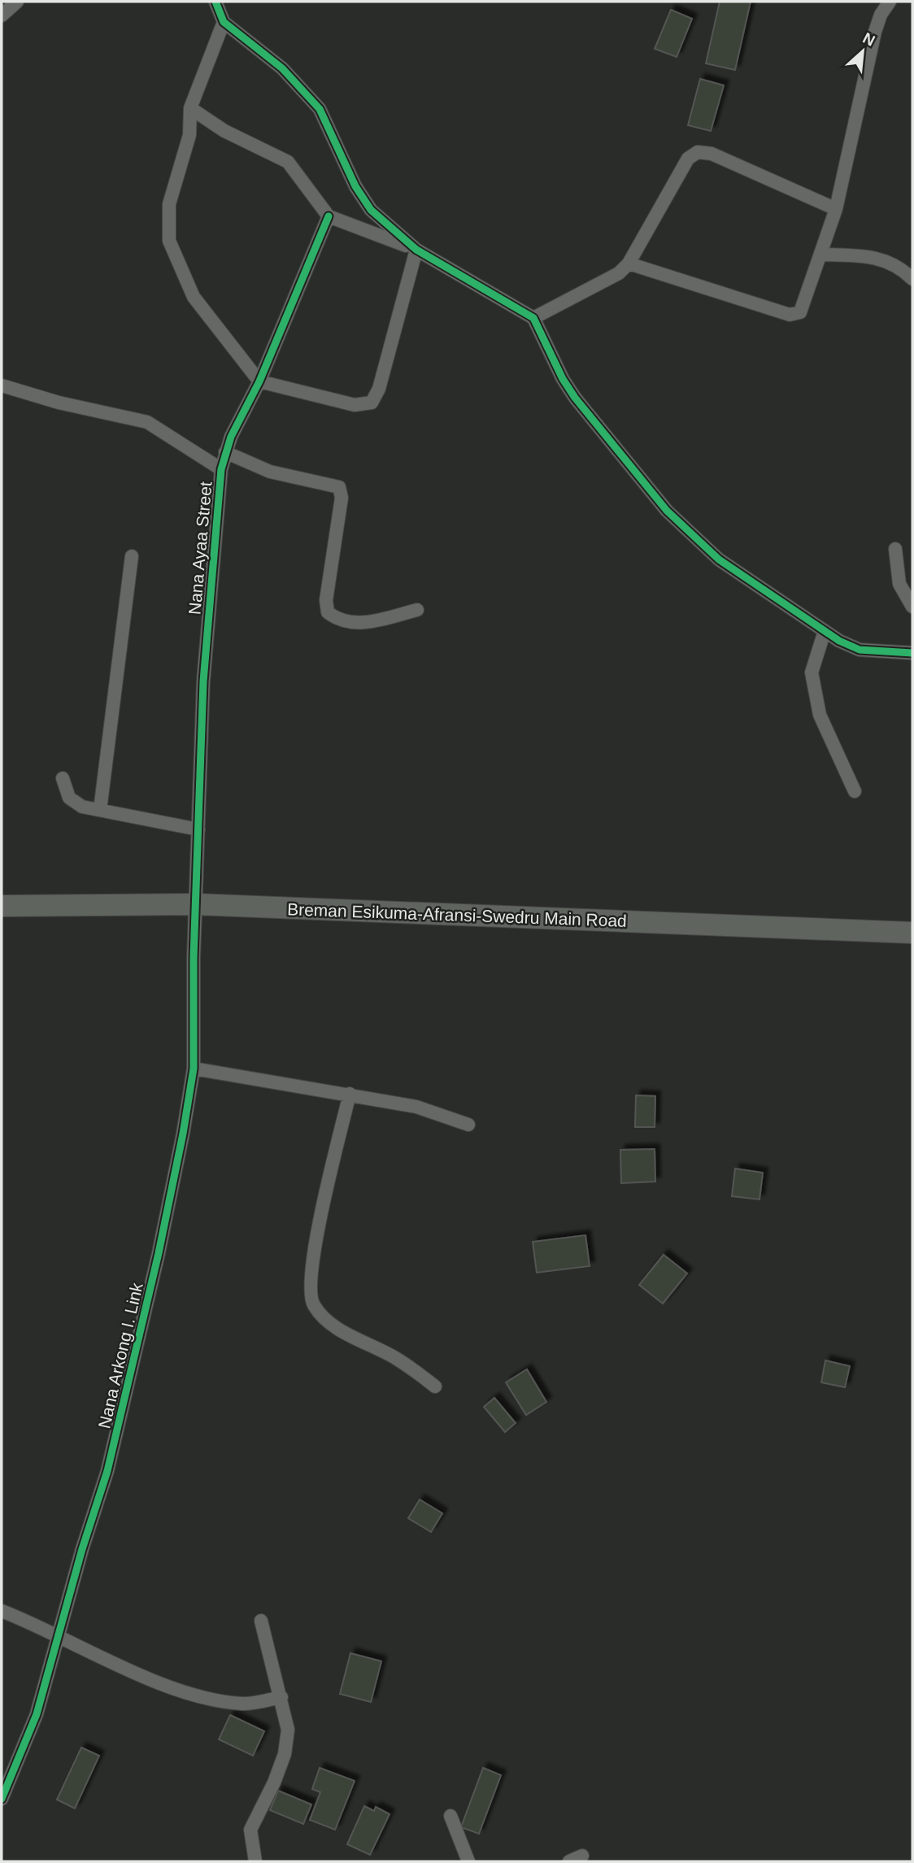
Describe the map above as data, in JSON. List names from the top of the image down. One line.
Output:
{"streets":{"main road":["Breman Esikuma-Afransi-Swedru Main Road"],"street":["Nana Ayaa Street","Nana Arkong I. Link"]},"crossings":[["Nana Ayaa Street","Breman Esikuma-Afransi-Swedru Main Road"],["Nana Ayaa Street","Nana Arkong I. Link"],["Breman Esikuma-Afransi-Swedru Main Road","Nana Arkong I. Link"]],"north":"top right"}
